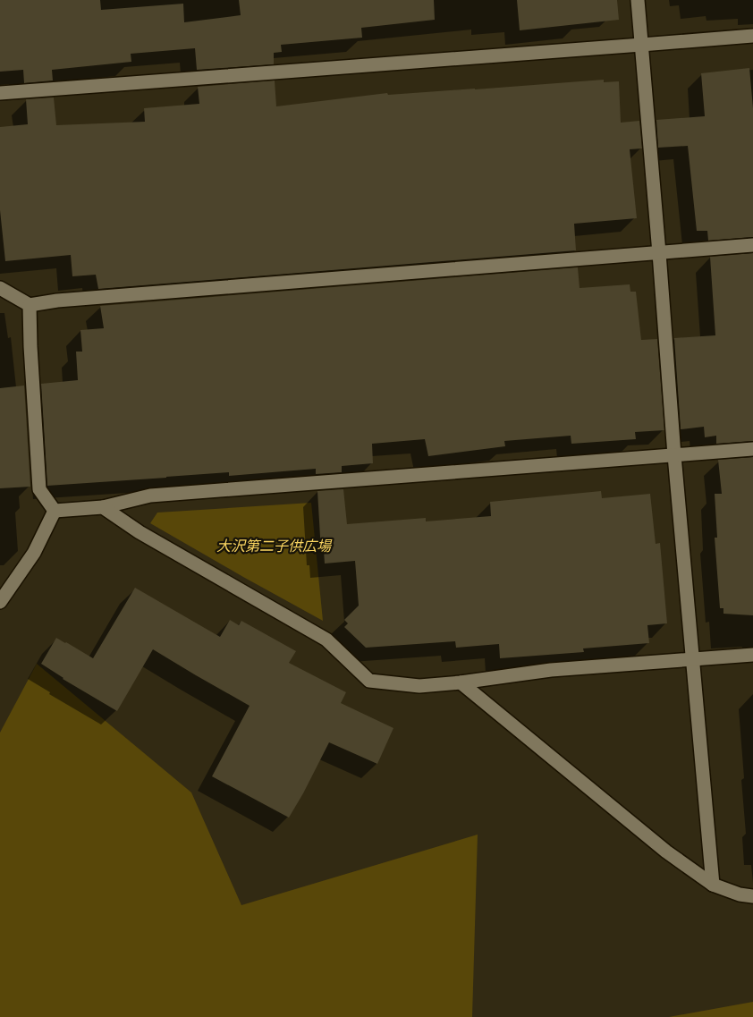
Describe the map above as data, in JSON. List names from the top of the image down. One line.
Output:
{"parks":["大沢第二子供広場"]}
